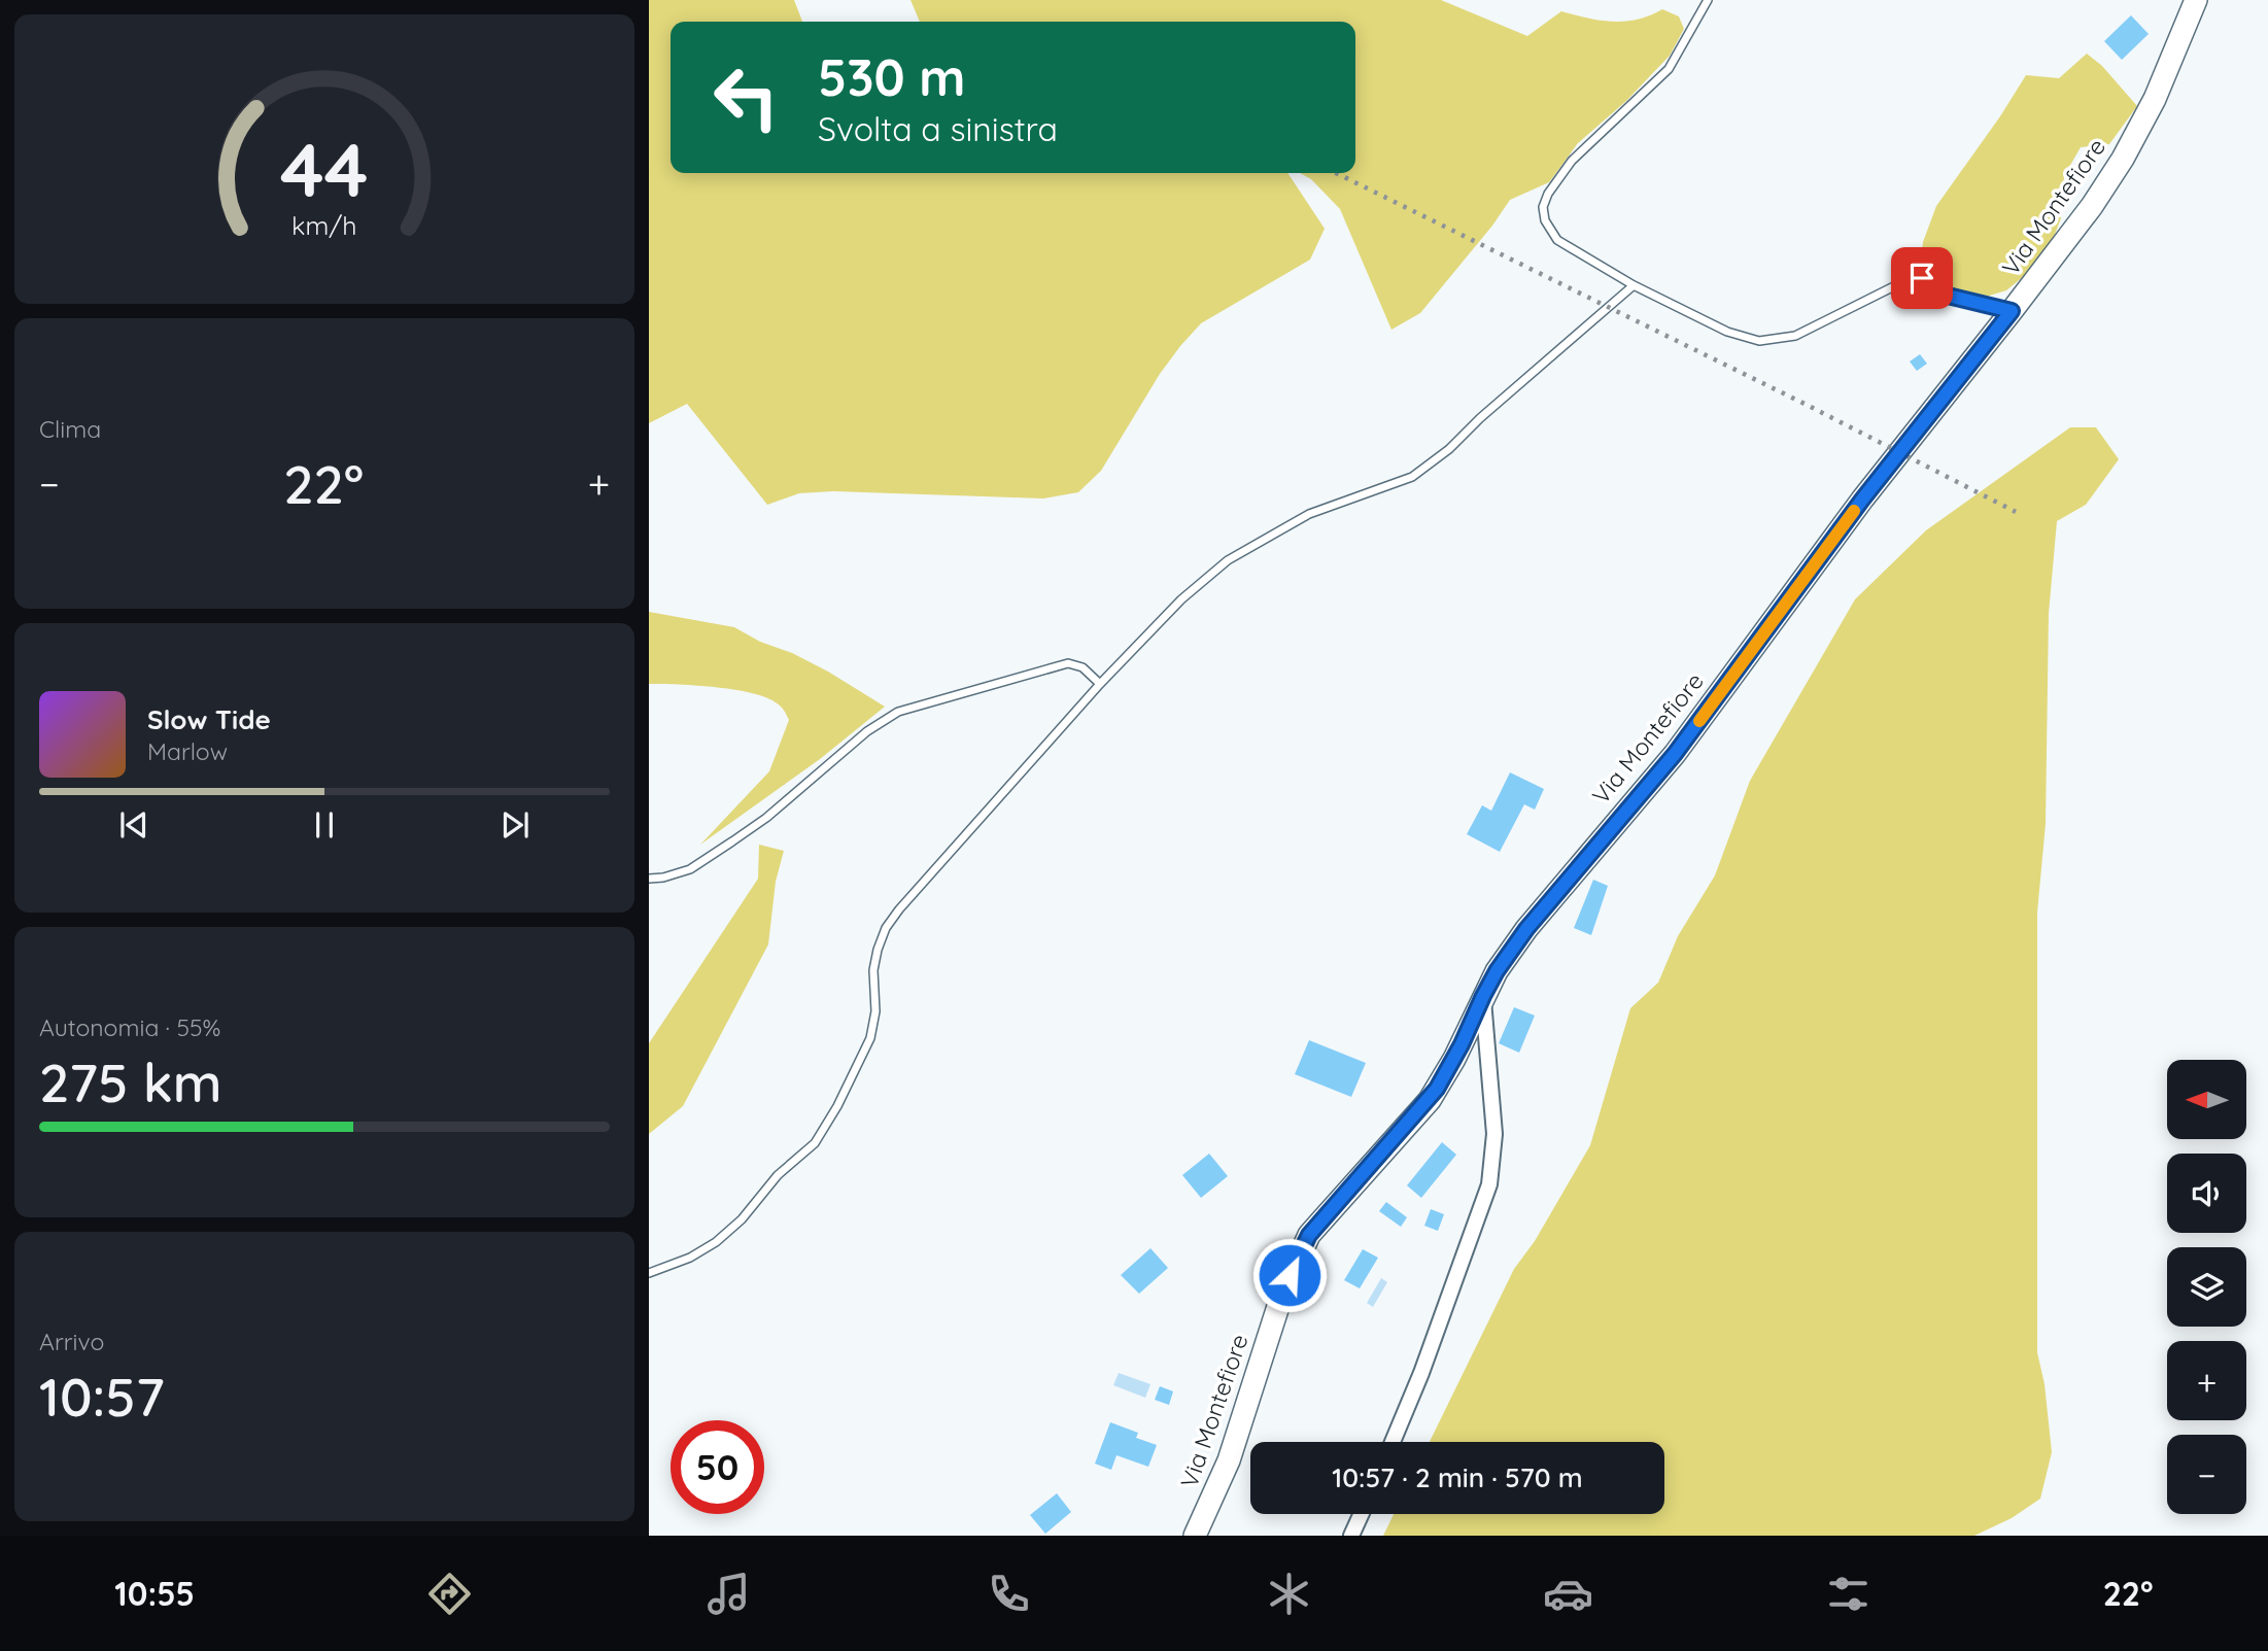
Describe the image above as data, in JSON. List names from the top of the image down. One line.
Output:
{"streets":{"main road":["Via Montefiore"]},"north":"left","page":{"turn":["530 m","Svolta a sinistra"],"tile":["Clima",["Autonomia · 55%","275 km"],["Arrivo","10:57"]],"heat":["−","22°","+"],"song":["Slow Tide","Marlow"],"map_buttons":["+","−"],"limit":"50","trip":"10:57 · 2 min · 570 m","tabs":["10:55","22°"],"gauge":["44","km/h"]}}
